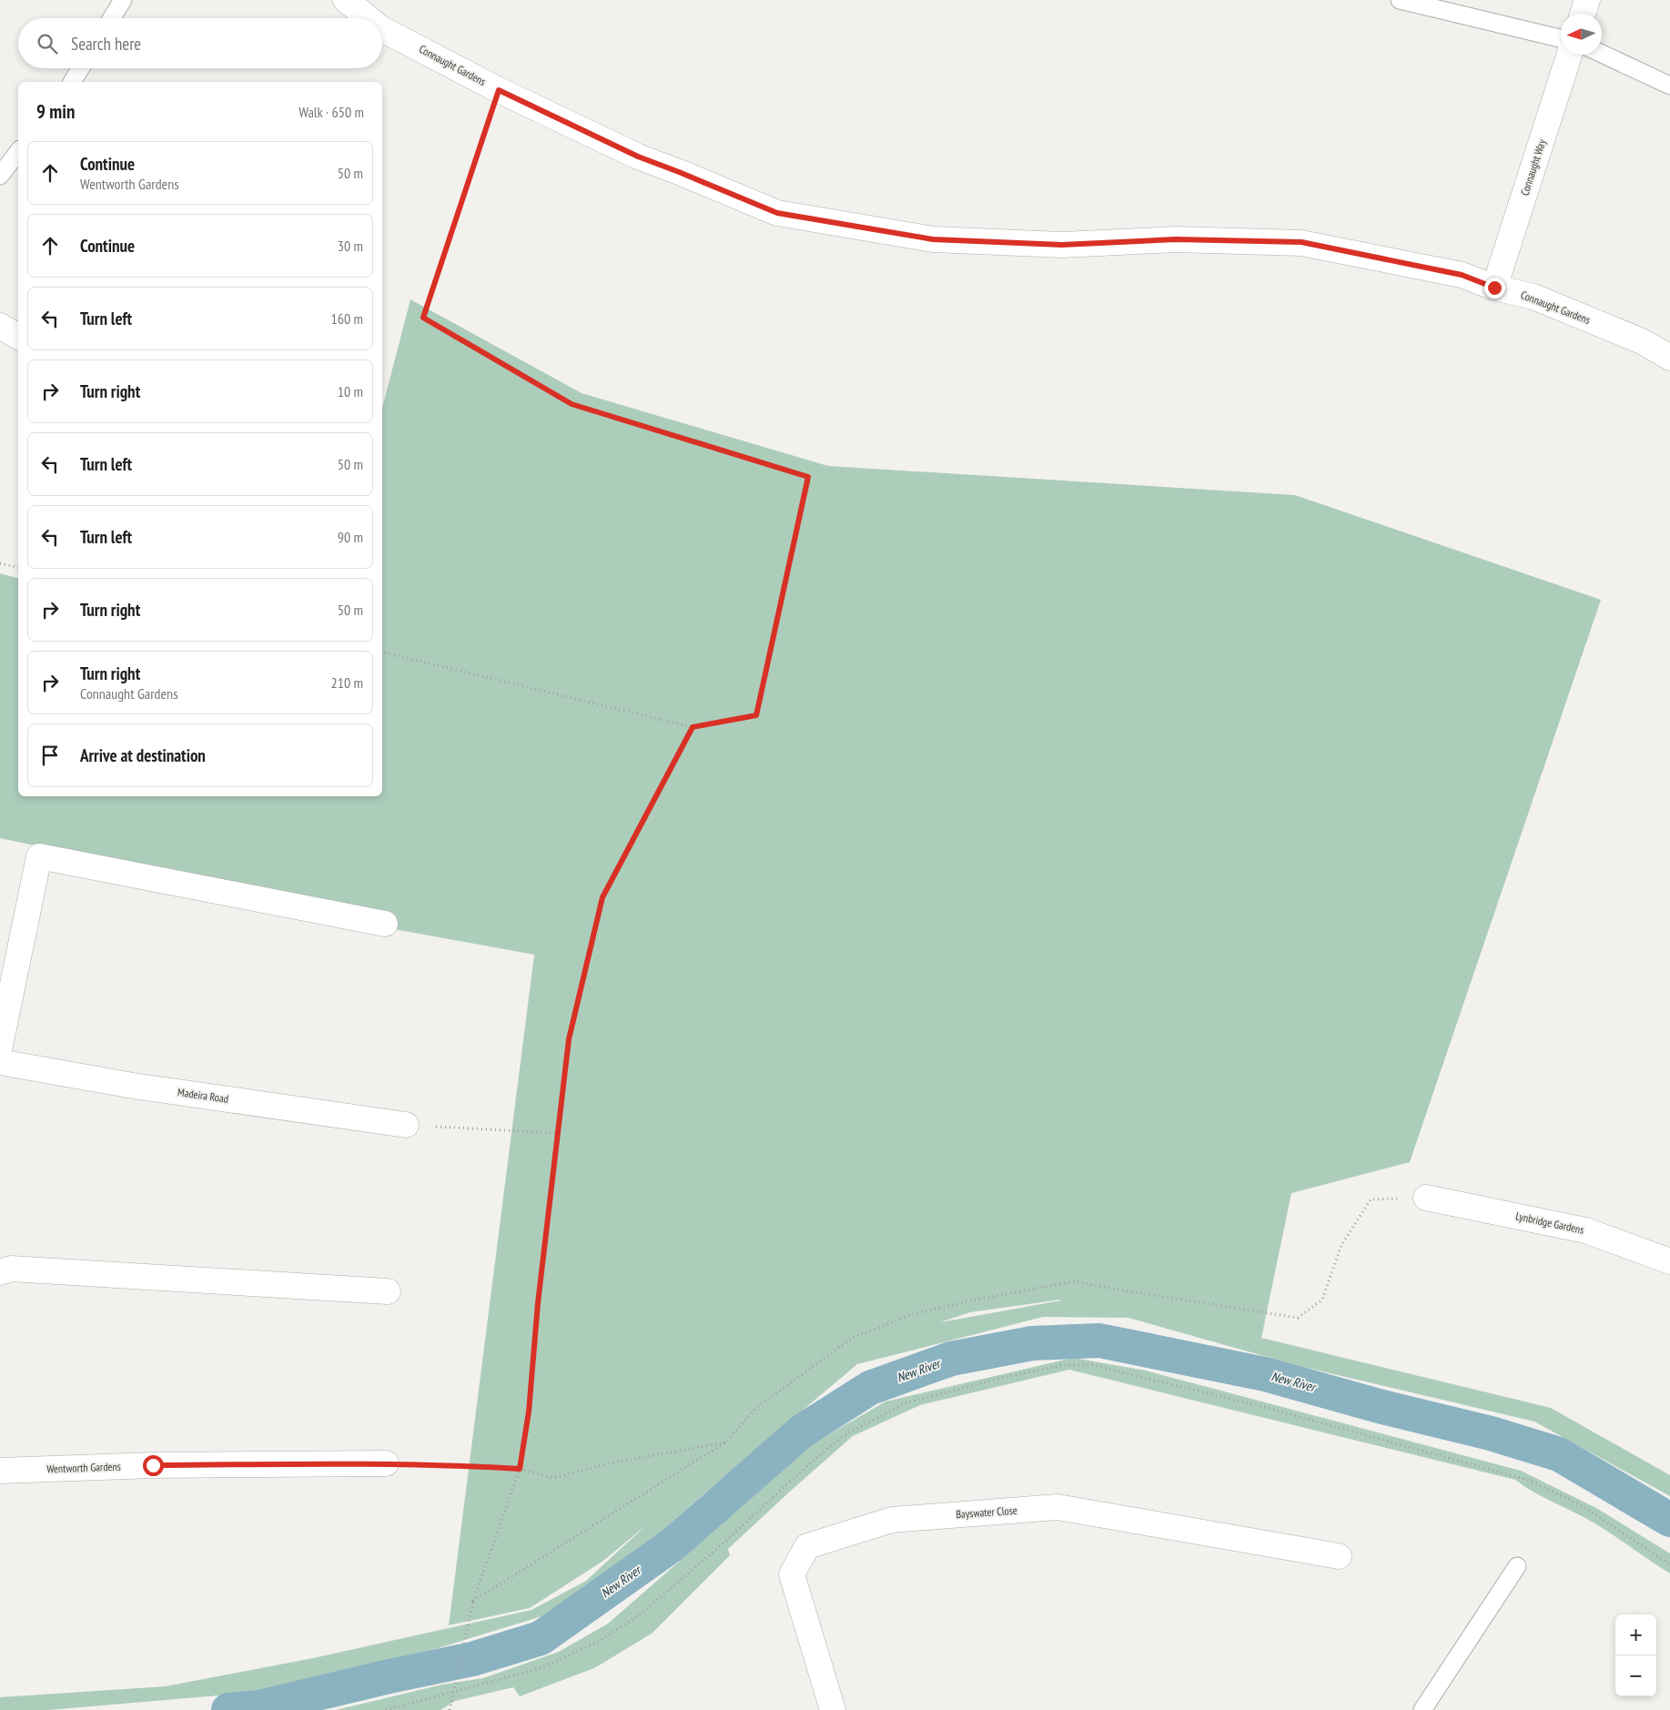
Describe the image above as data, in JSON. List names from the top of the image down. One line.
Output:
{"streets":{"street":["Connaught Gardens","Connaught Way","Madeira Road","Lynbridge Gardens","Wentworth Gardens","Bayswater Close"]},"crossings":[["Connaught Gardens","Connaught Way"]],"water":["New River"],"north":"left","page":{"search":"Search here","heading":["9 min","Walk · 650 m"],"list":[["Continue","Wentworth Gardens","50 m"],["Continue","30 m"],["Turn left","160 m"],["Turn right","10 m"],["Turn left","50 m"],["Turn left","90 m"],["Turn right","50 m"],["Turn right","Connaught Gardens","210 m"],"Arrive at destination"],"map_buttons":["+","−"]}}
